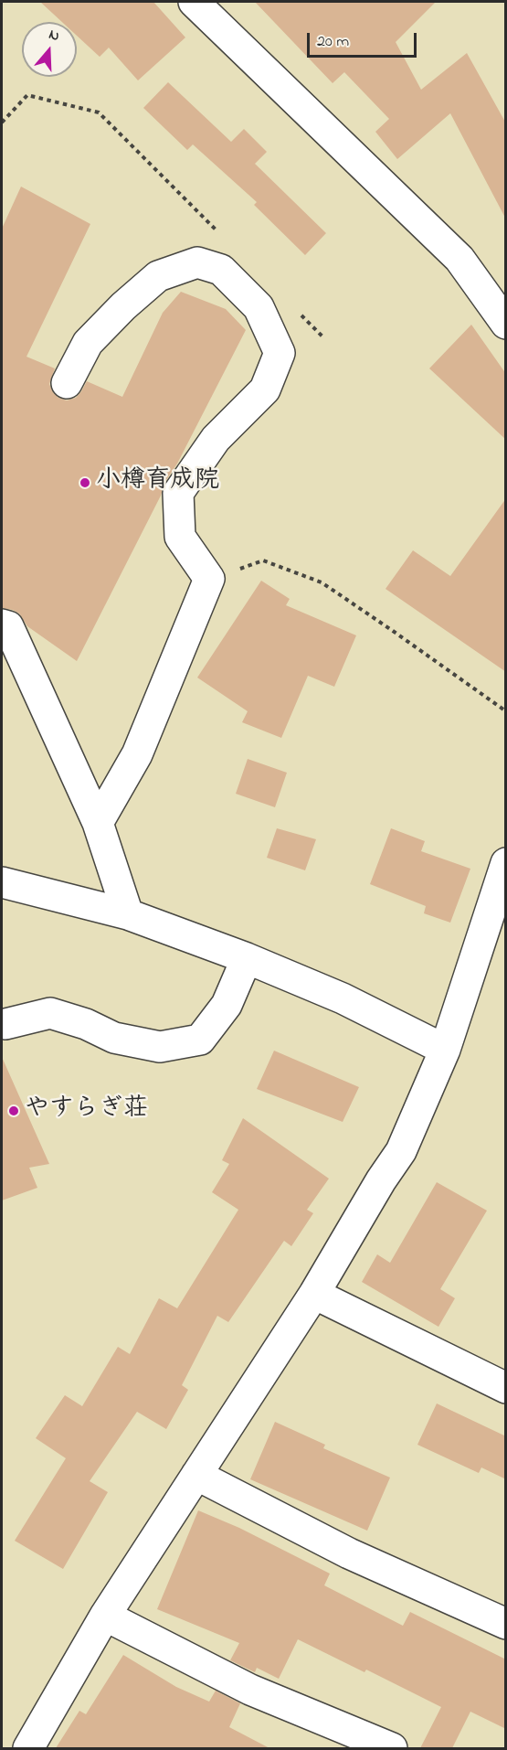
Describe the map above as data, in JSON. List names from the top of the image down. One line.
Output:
{"places":["小樽育成院","やすらぎ荘"],"scale_bar":"20 m","north":"top"}
